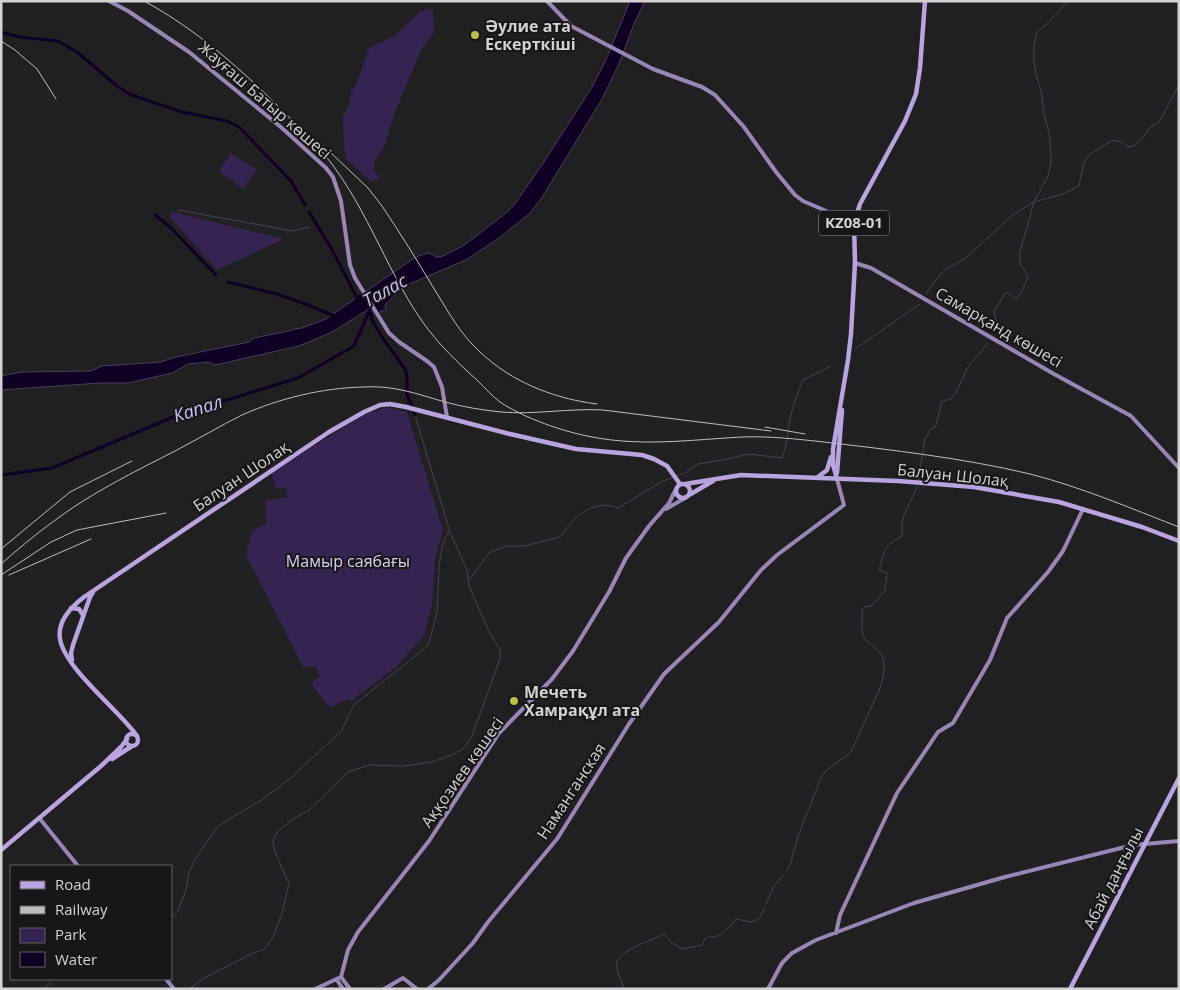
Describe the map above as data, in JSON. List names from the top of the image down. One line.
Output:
{"streets":{"main road":["KZ08-01","Балуан Шолақ","Абай даңғылы"],"street":["Жауғаш Батыр көшесі","Самарқанд көшесі","Аққозиев көшесі","Наманганская"]},"crossings":[["Жауғаш Батыр көшесі","Балуан Шолақ"],["KZ08-01","Самарқанд көшесі"],["KZ08-01","Балуан Шолақ"],["KZ08-01","Наманганская"],["Балуан Шолақ","Аққозиев көшесі"],["Балуан Шолақ","Наманганская"]],"water":["Талас","Капал"],"parks":["Мамыр саябағы"],"places":["Әулие ата Ескерткіші","Мечеть Хамрақұл ата"],"legend":["Road","Railway","Park","Water"]}
